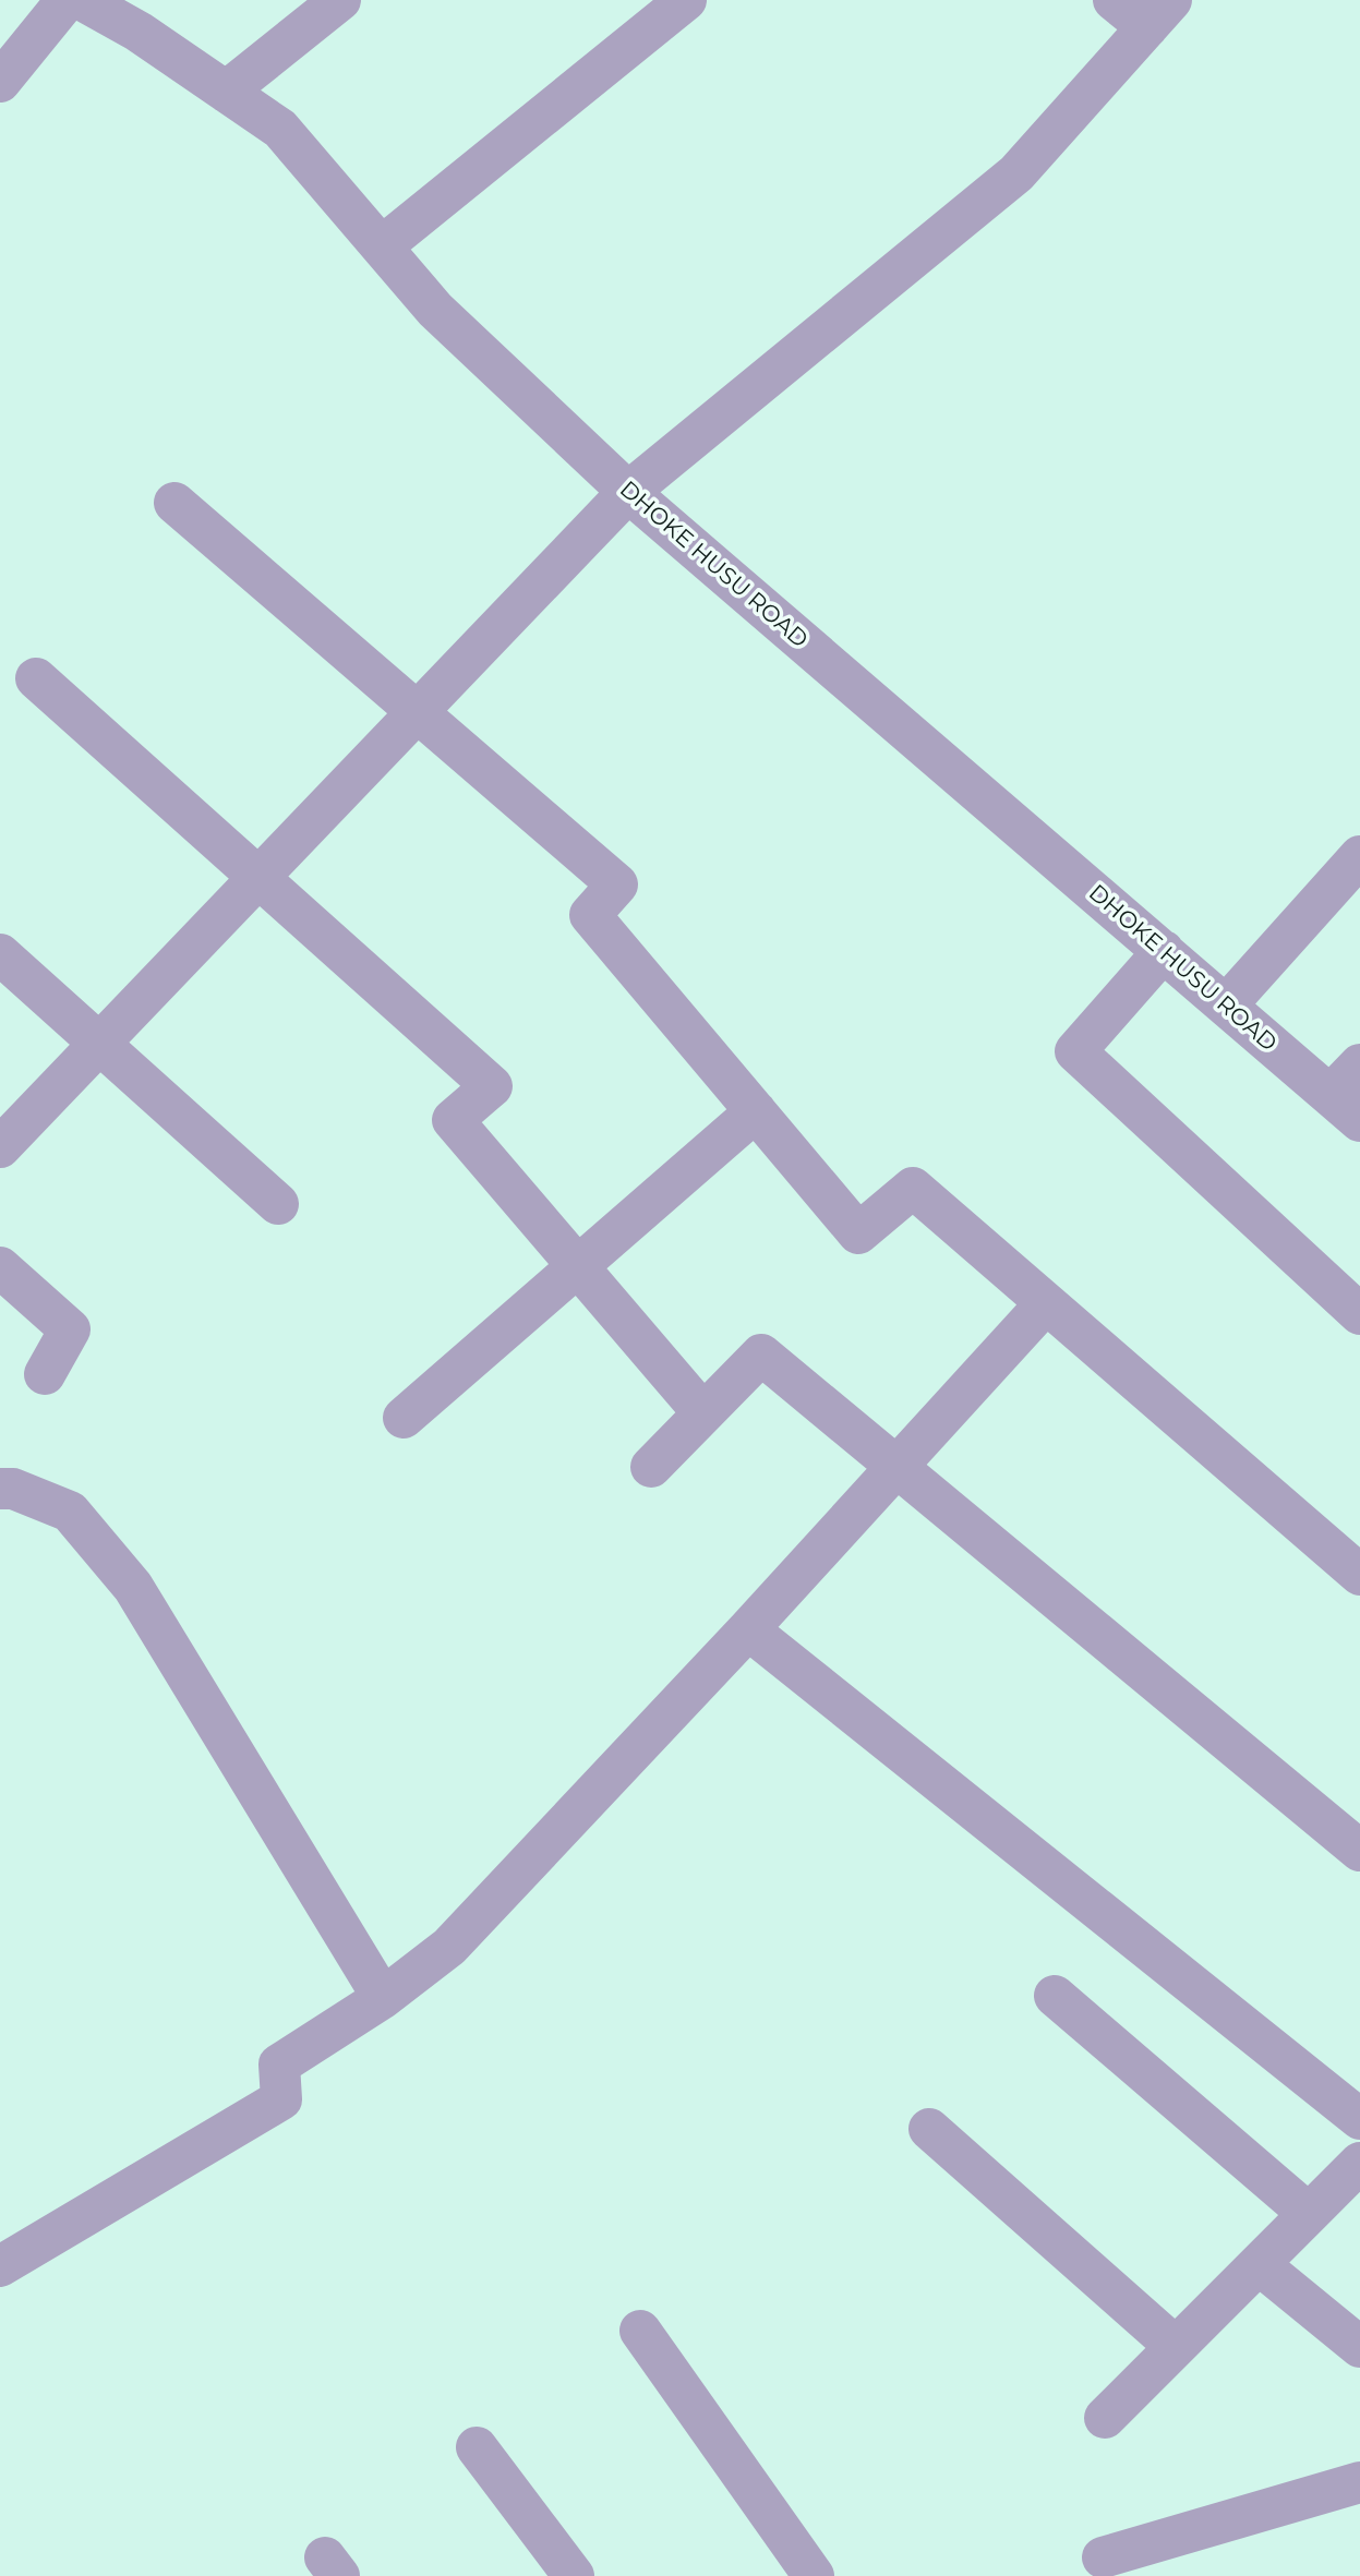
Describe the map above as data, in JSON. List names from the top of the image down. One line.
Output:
{"streets":{"street":["DHOKE HUSU ROAD"]}}
